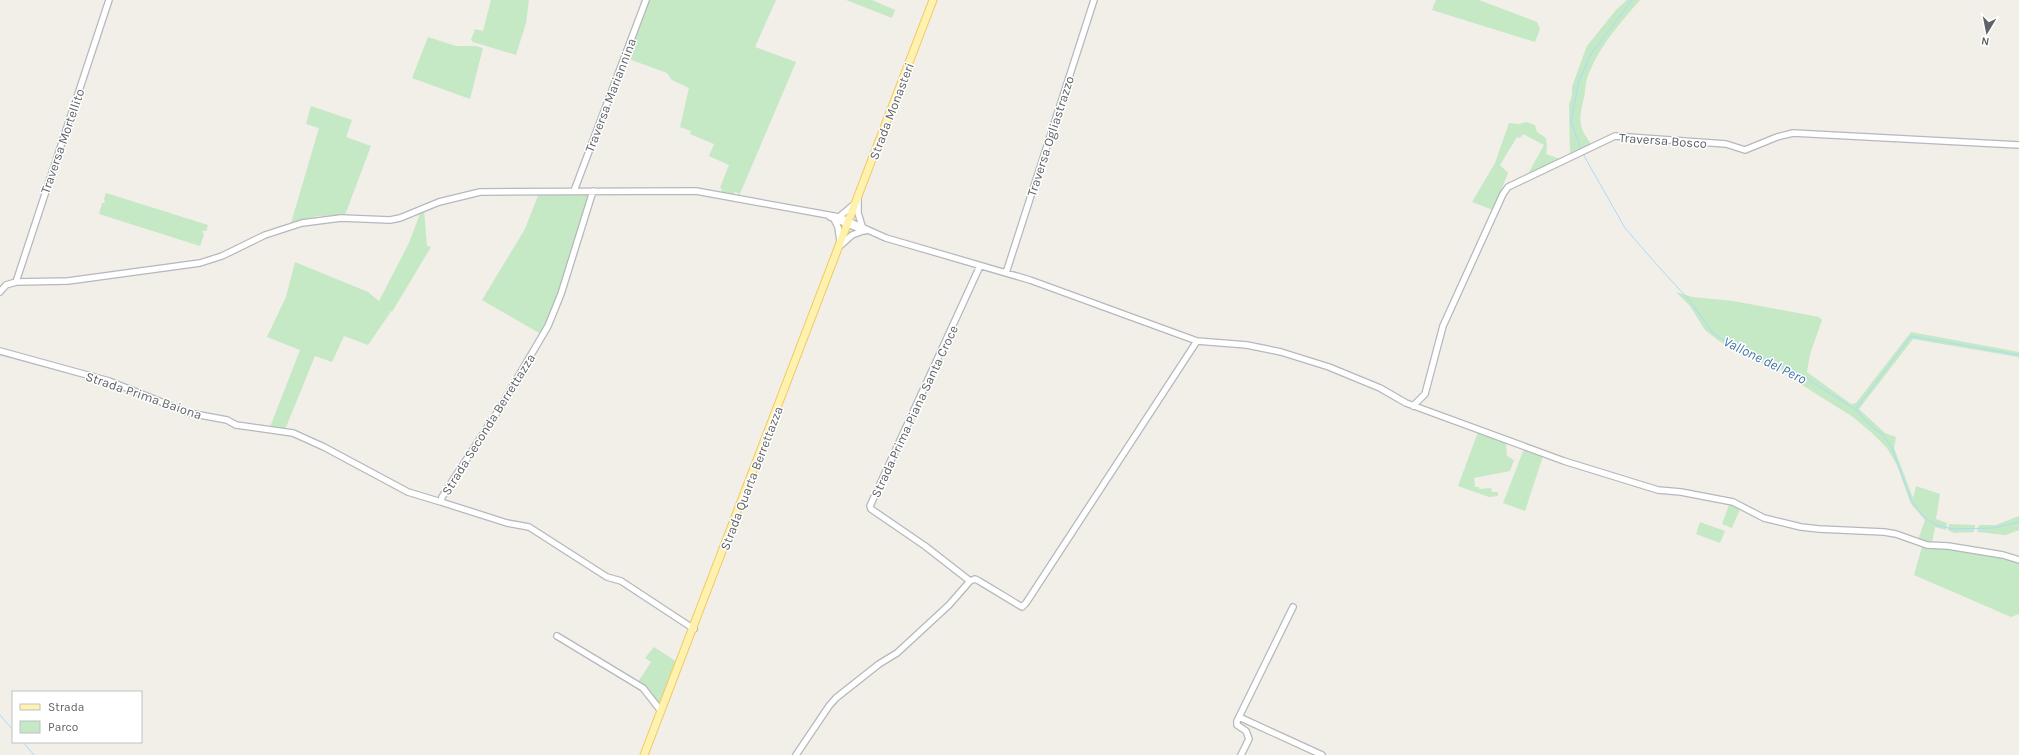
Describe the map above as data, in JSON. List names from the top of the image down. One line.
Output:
{"streets":{"main road":["Strada Monasteri","Strada Quarta Berrettazza"],"street":["Traversa Mariannina","Traversa Ogliastrazzo","Traversa Bosco","Traversa Mortellito","Strada Prima Baiona","Strada Prima Piana Santa Croce","Strada Seconda Berrettazza"]},"crossings":[["Strada Monasteri","Strada Quarta Berrettazza"],["Strada Prima Baiona","Strada Seconda Berrettazza"],["Strada Seconda Berrettazza","Strada Quarta Berrettazza"]],"water":["Vallone del Pero"],"legend":["Strada","Parco"],"north":"bottom"}
